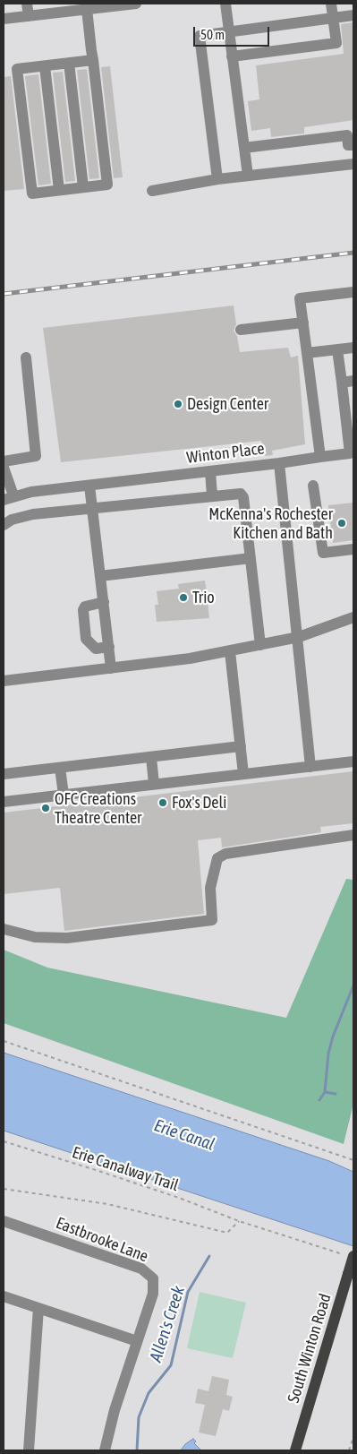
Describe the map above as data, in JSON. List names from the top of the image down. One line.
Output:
{"streets":{"main road":["South Winton Road"],"street":["Winton Place","Eastbrooke Lane"],"path":["Erie Canalway Trail"]},"crossings":[["Erie Canalway Trail","South Winton Road"]],"water":["Erie Canal","Allen's Creek"],"places":["Design Center","McKenna's Rochester Kitchen and Bath","Trio","Fox's Deli","OFC Creations Theatre Center"],"scale_bar":"50 m"}
